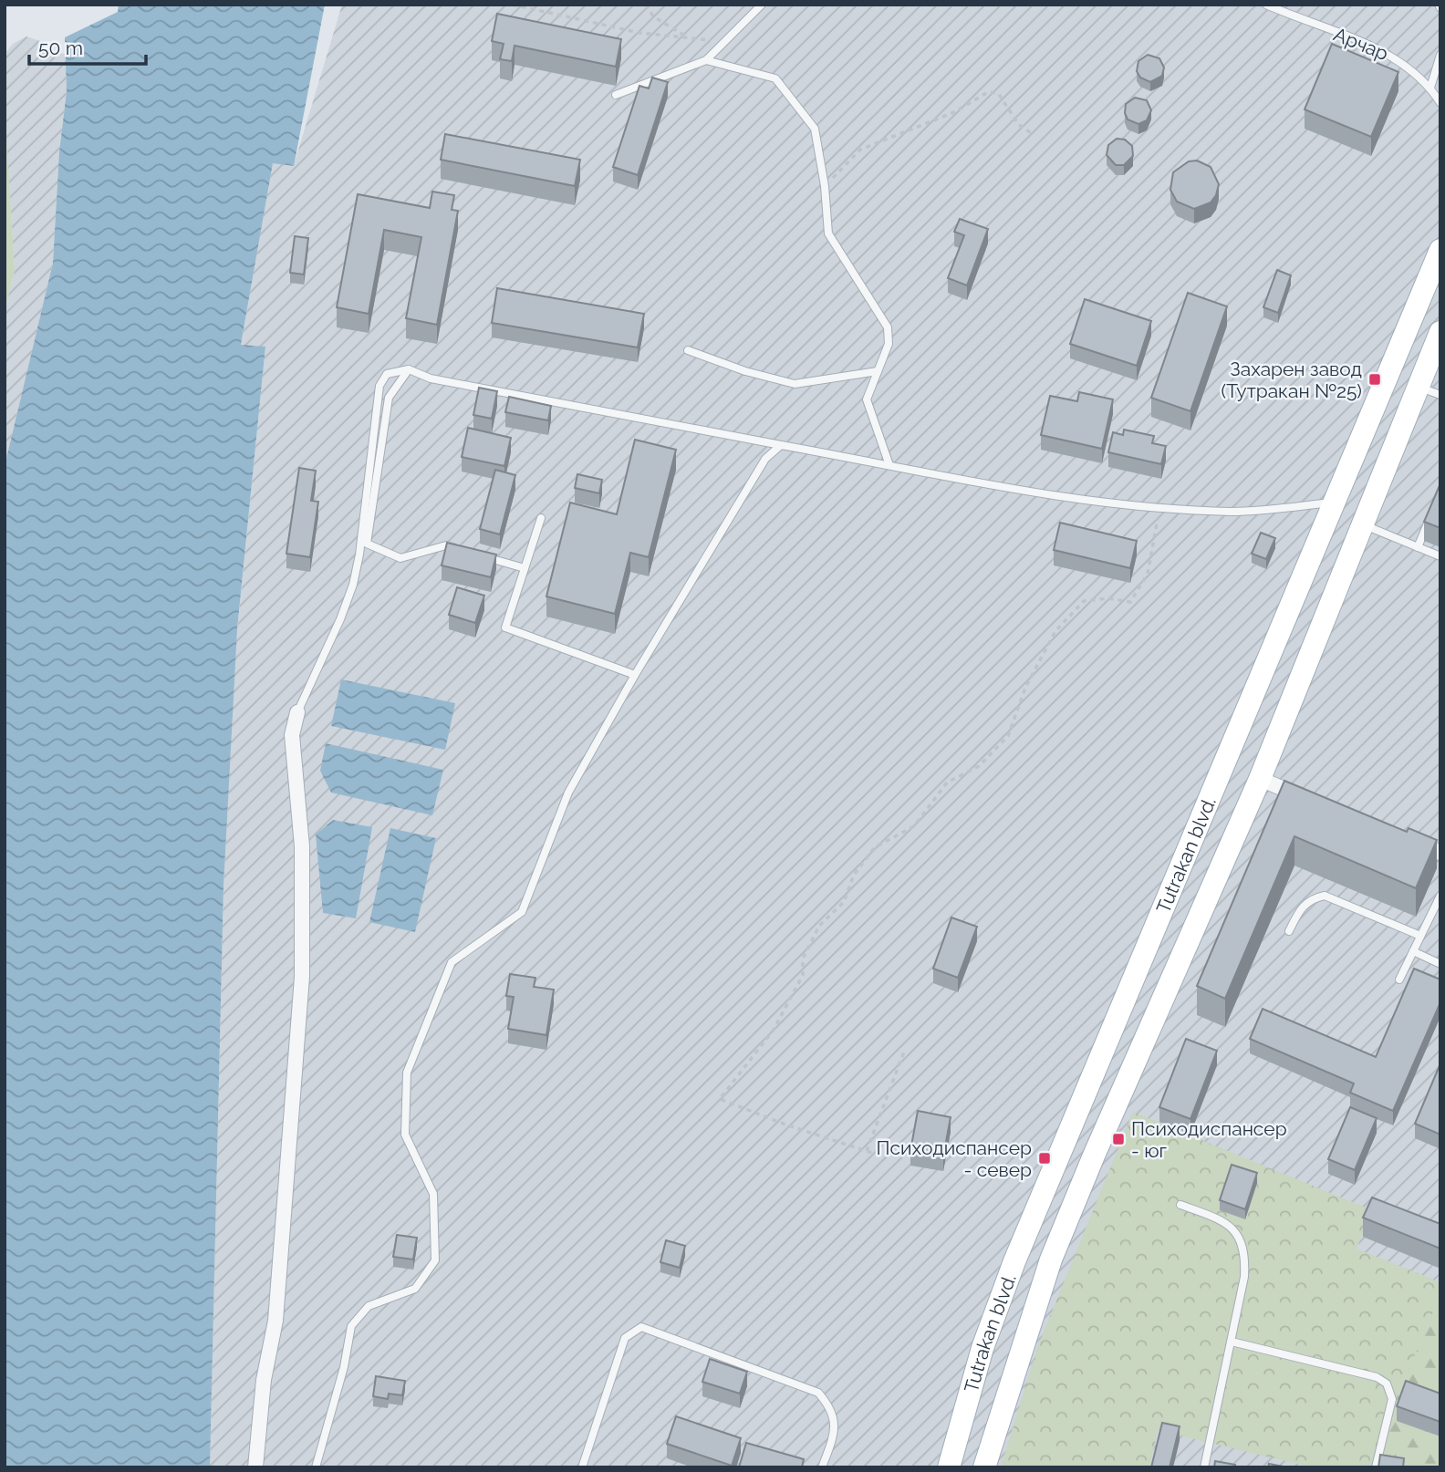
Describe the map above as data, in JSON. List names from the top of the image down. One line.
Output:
{"streets":{"main road":["Tutrakan blvd."],"lane":["Арчар"]},"places":{"transit":["Захарен завод (Тутракан №25)","Психодиспансер - юг","Психодиспансер - север"]},"scale_bar":"50 m"}
